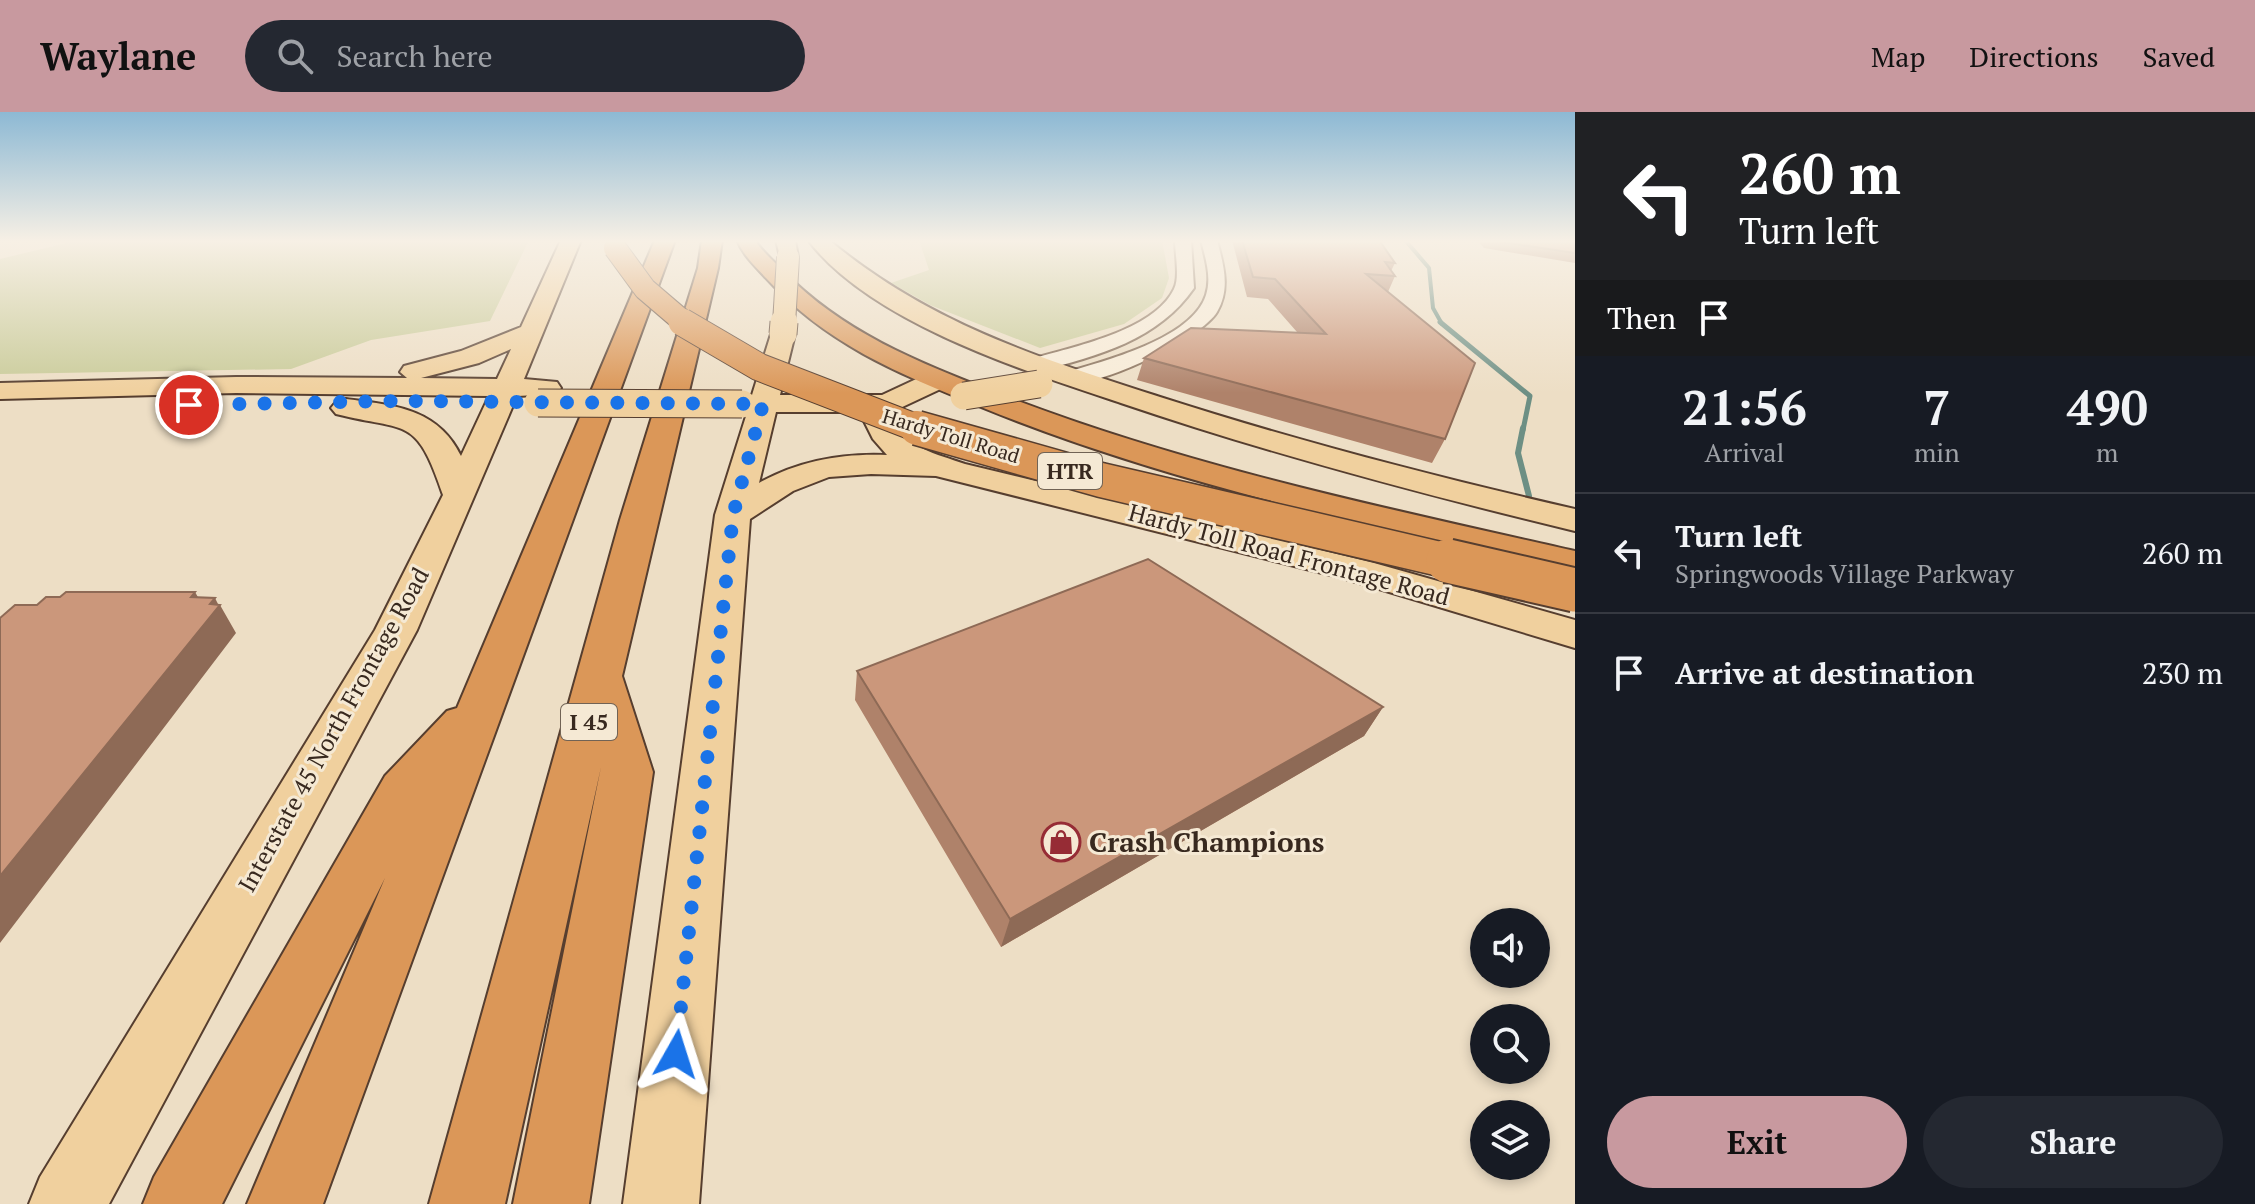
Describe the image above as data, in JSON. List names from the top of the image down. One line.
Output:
{"streets":{"highway":["Hardy Toll Road","HTR","I 45"],"main road":["Hardy Toll Road Frontage Road","Interstate 45 North Frontage Road"]},"places":{"shop":["Crash Champions"]},"page":{"header":"Waylane","search":"Search here","nav":["Map","Directions","Saved"],"turn":["260 m","Turn left"],"then":"Then","eta":["21:56","Arrival","7","min","490","m"],"list":[{"name":"Turn left","note":"Springwoods Village Parkway","value":"260 m"},{"name":"Arrive at destination","value":"230 m"}],"buttons":["Exit","Share"]}}
